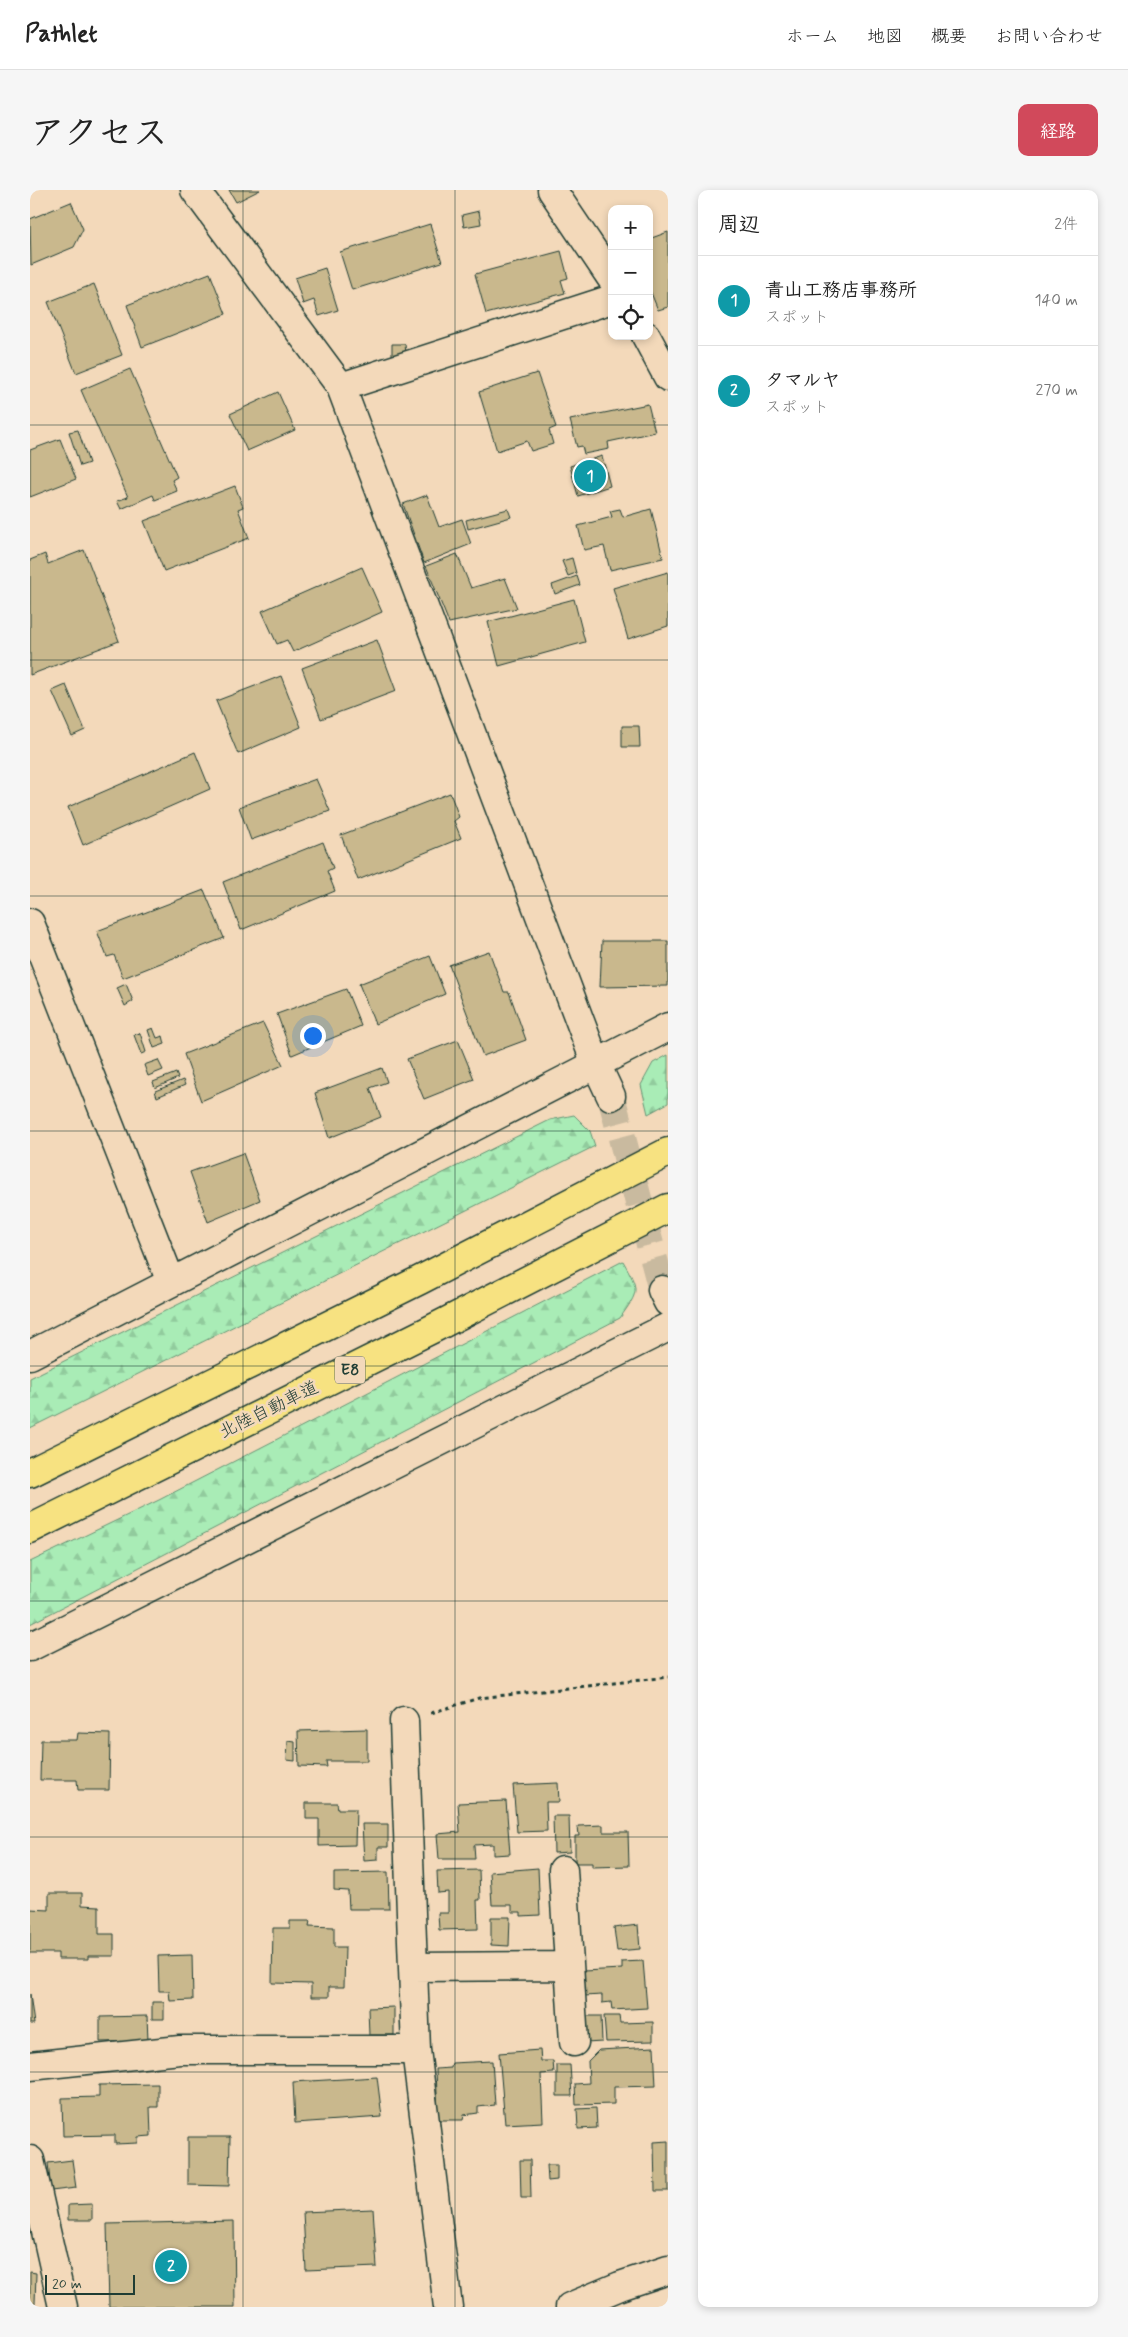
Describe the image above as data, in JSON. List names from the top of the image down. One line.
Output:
{"streets":{"highway":["E8","北陸自動車道"]},"scale_bar":"20 m","page":{"header":"Pathlet","nav":["ホーム","地図","概要","お問い合わせ"],"title":"アクセス","buttons":"経路","heading":["周辺","2件"],"map_buttons":["+","−"],"list":[{"mark":"1","name":"青山工務店事務所","note":"スポット","value":"140 m"},{"mark":"2","name":"タマルヤ","note":"スポット","value":"270 m"}],"pins":["1","2"],"scale":"20 m"}}
